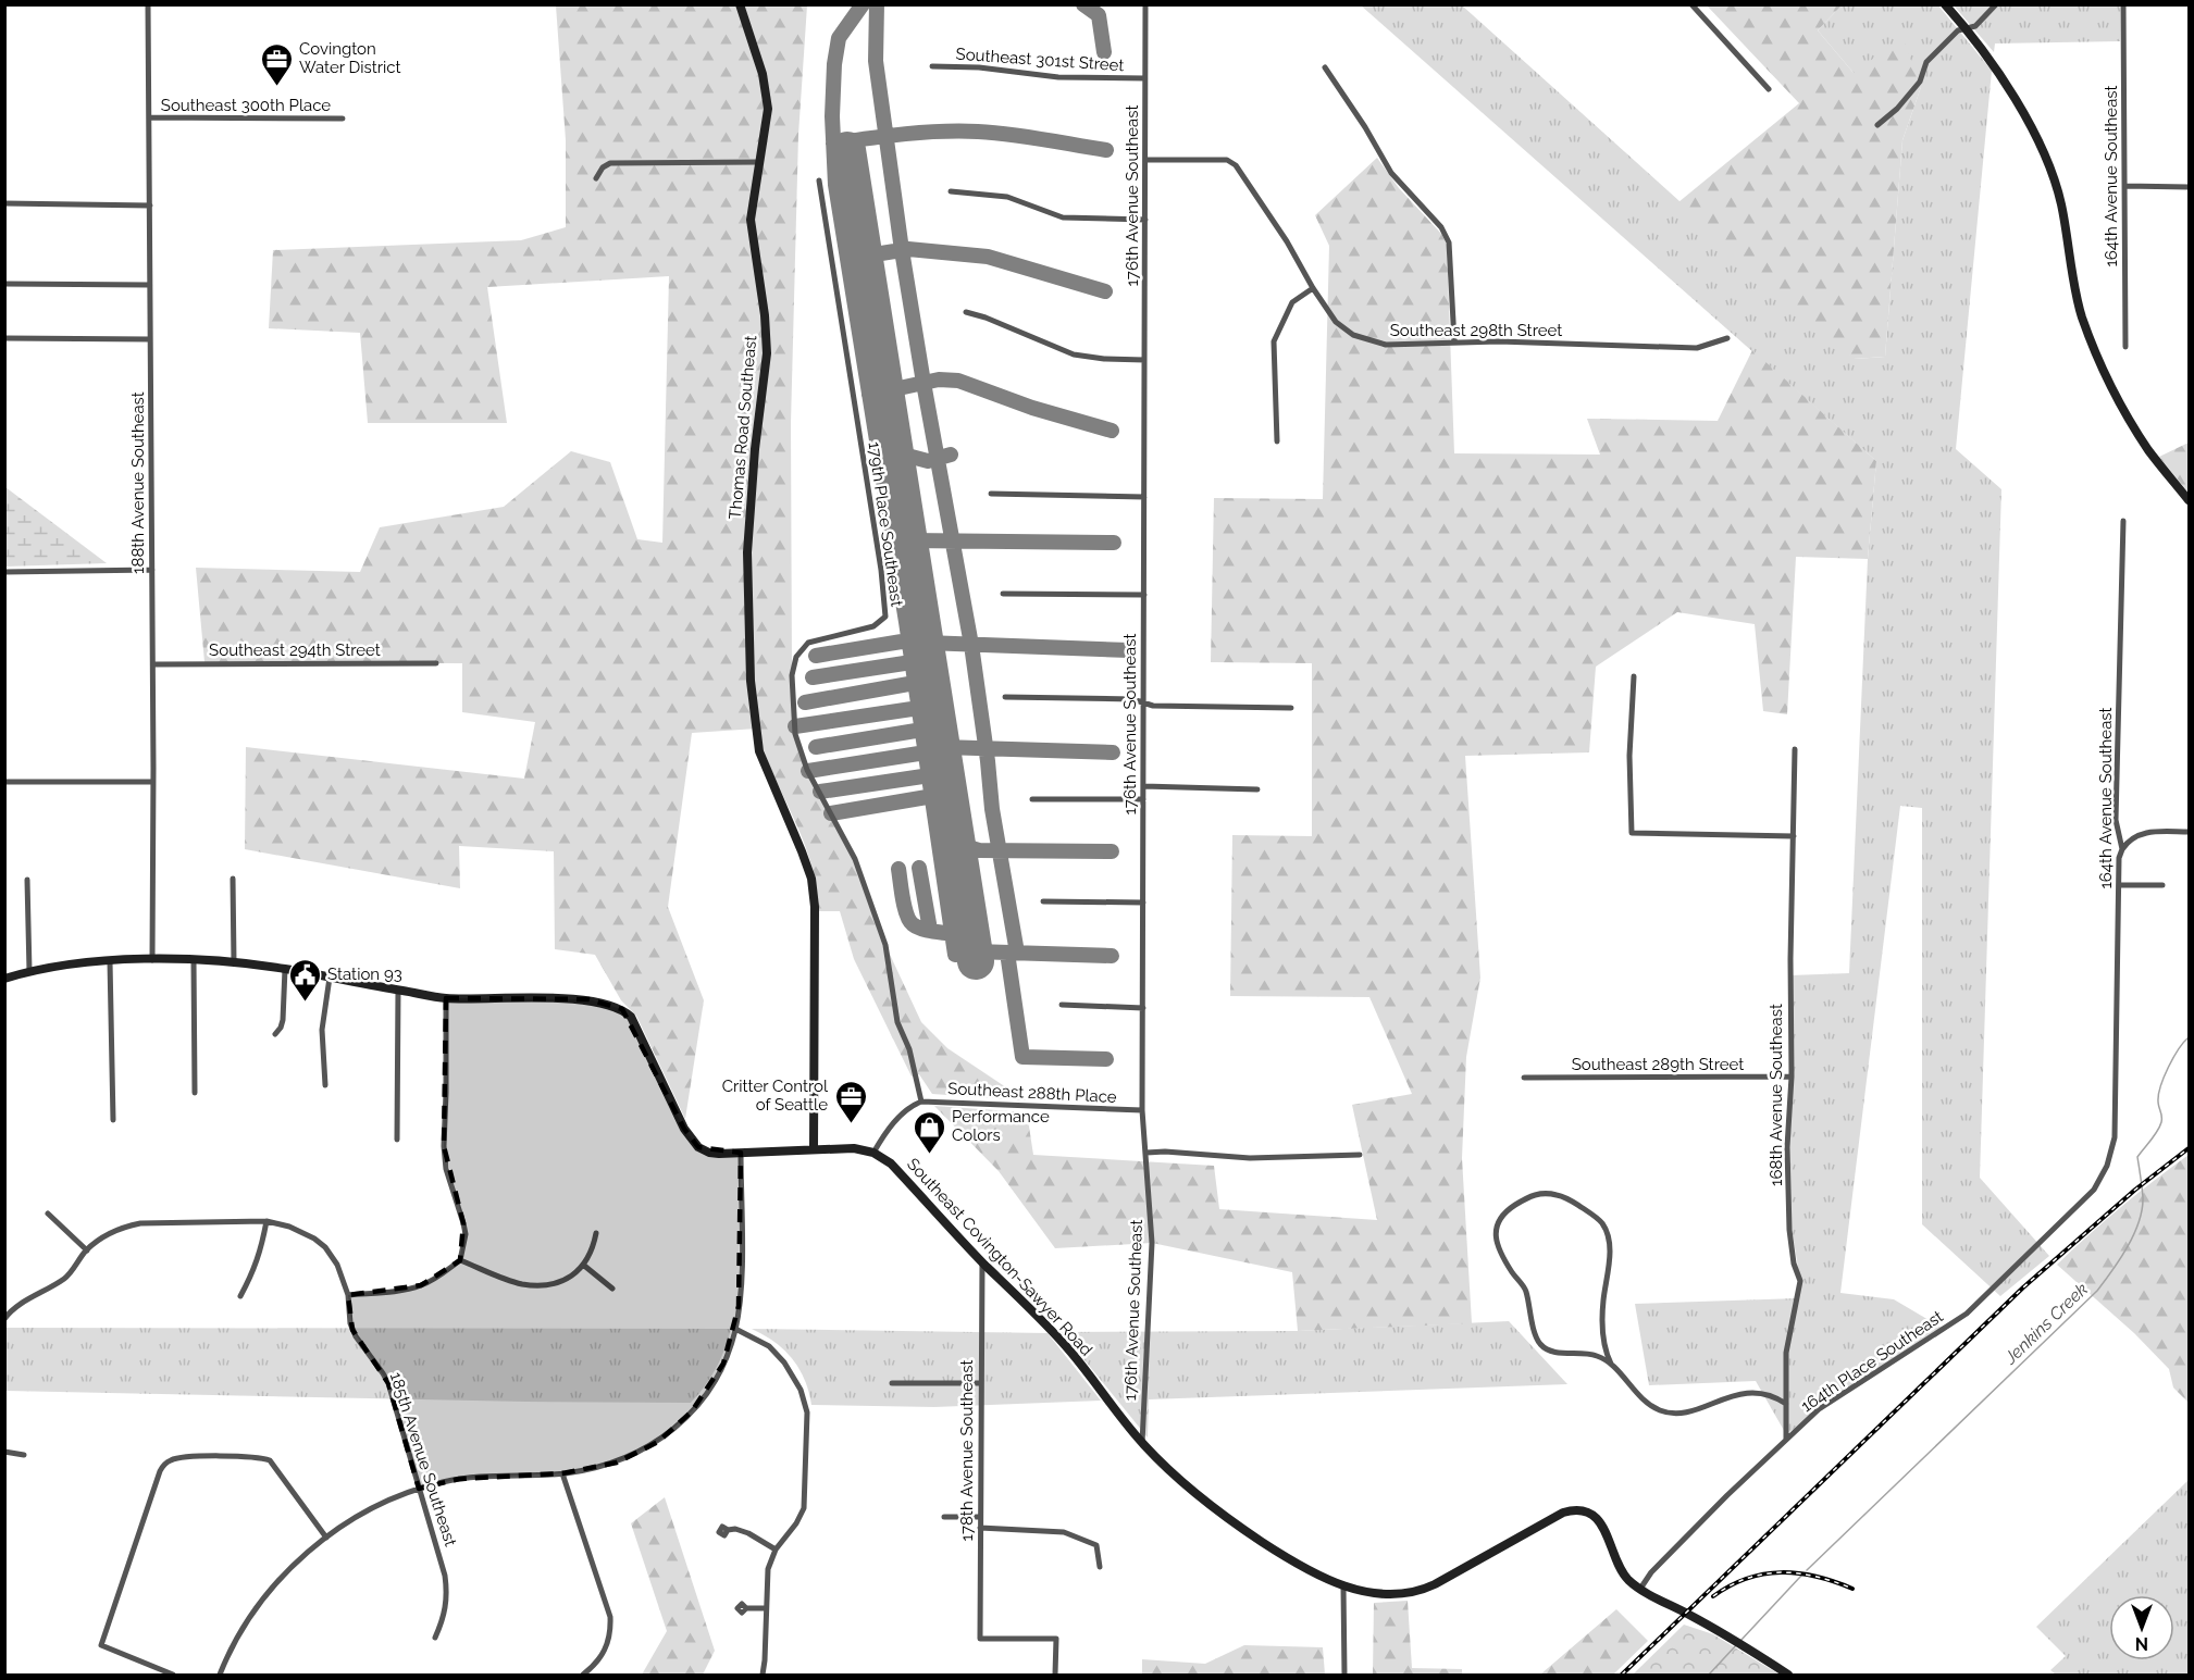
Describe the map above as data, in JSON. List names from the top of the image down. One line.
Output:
{"streets":{"street":["Southeast 301st Street","Southeast 300th Place","164th Avenue Southeast","176th Avenue Southeast","Southeast 298th Street","Thomas Road Southeast","188th Avenue Southeast","179th Place Southeast","Southeast 294th Street","Southeast 289th Street","Southeast 288th Place","168th Avenue Southeast","Southeast Covington-Sawyer Road","164th Place Southeast","178th Avenue Southeast","185th Avenue Southeast"]},"crossings":[["Southeast 301st Street","176th Avenue Southeast"],["Southeast 300th Place","188th Avenue Southeast"],["164th Avenue Southeast","164th Place Southeast"],["176th Avenue Southeast","Southeast 298th Street"],["176th Avenue Southeast","Southeast 288th Place"],["176th Avenue Southeast","Southeast Covington-Sawyer Road"],["Thomas Road Southeast","Southeast Covington-Sawyer Road"],["188th Avenue Southeast","Southeast 294th Street"],["188th Avenue Southeast","Southeast Covington-Sawyer Road"],["179th Place Southeast","Southeast 288th Place"],["Southeast 289th Street","168th Avenue Southeast"],["168th Avenue Southeast","164th Place Southeast"],["Southeast Covington-Sawyer Road","164th Place Southeast"],["Southeast Covington-Sawyer Road","178th Avenue Southeast"]],"water":["Jenkins Creek"],"places":{"office":["Covington Water District","Critter Control of Seattle"],"public building":["Station 93"],"shop":["Performance Colors"]},"north":"bottom"}
